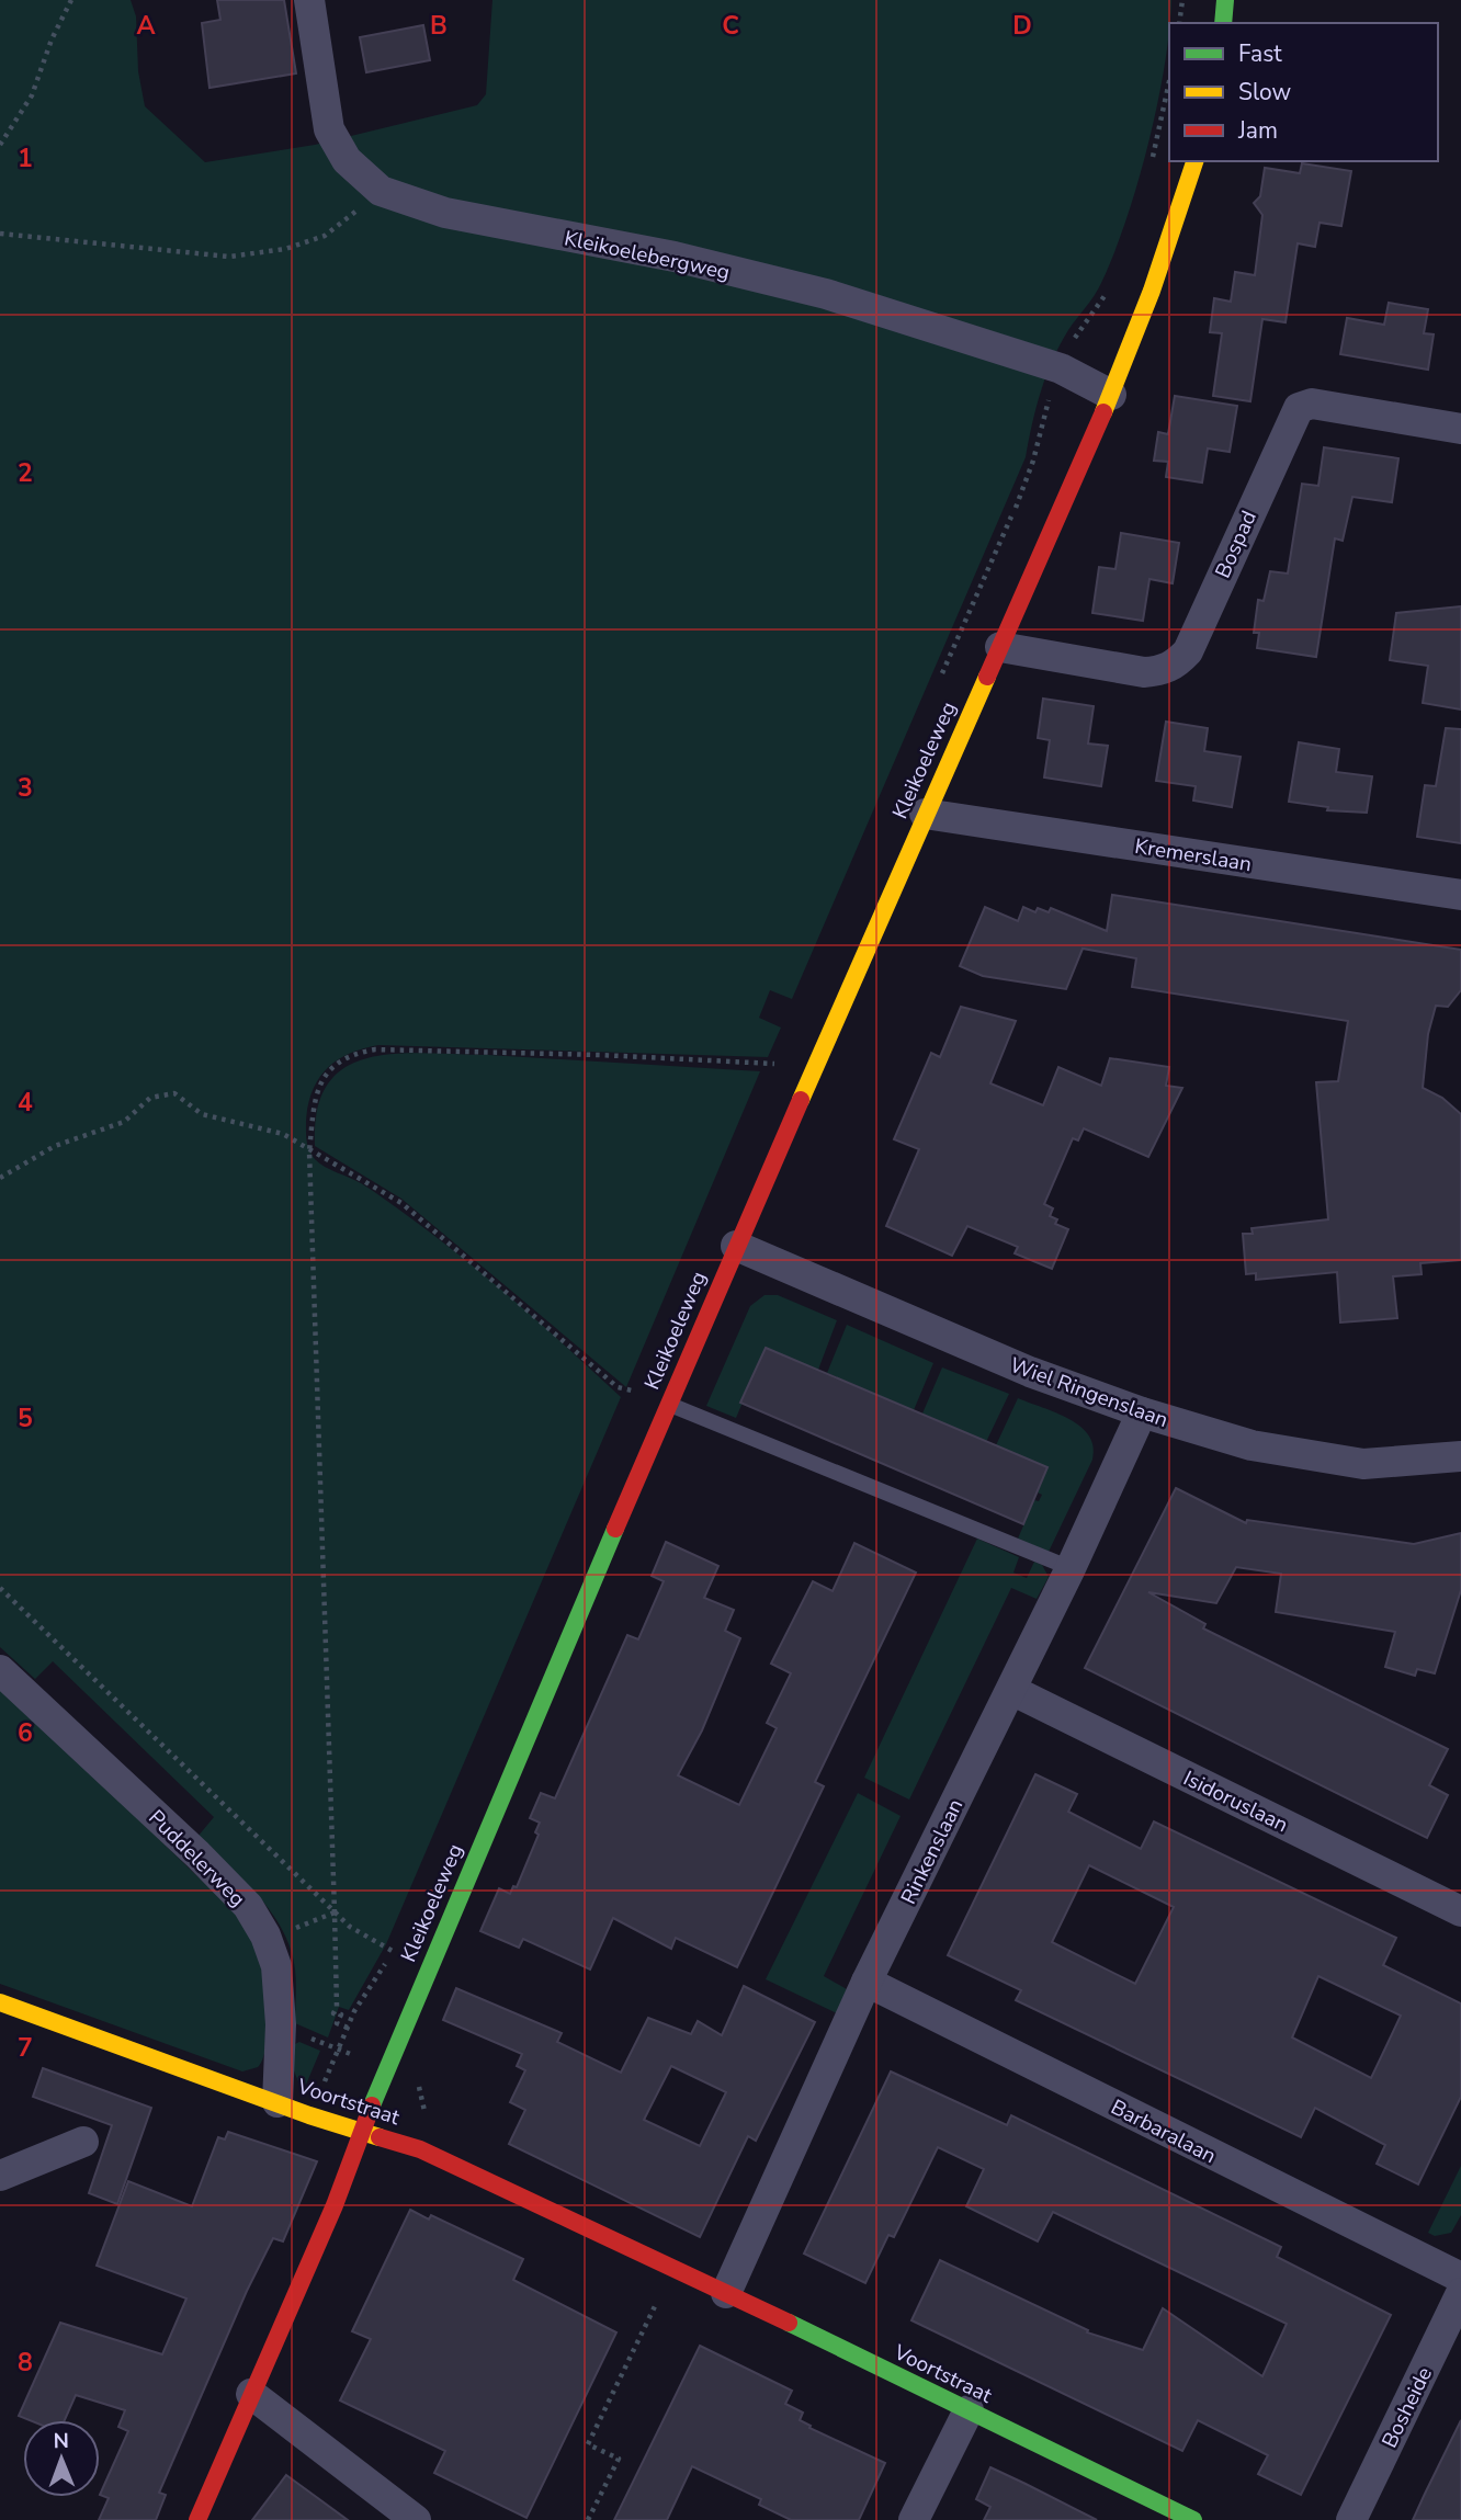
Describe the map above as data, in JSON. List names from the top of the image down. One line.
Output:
{"streets":{"street":["Kleikoelebergweg","Bospad","Kleikoeleweg","Kremerslaan","Wiel Ringenslaan","Isidoruslaan","Rinkenslaan","Puddelerweg","Voortstraat","Barbaralaan","Bosheide"]},"crossings":[["Kleikoelebergweg","Kleikoeleweg"],["Bospad","Kleikoeleweg"],["Kleikoeleweg","Kremerslaan"],["Kleikoeleweg","Wiel Ringenslaan"],["Kleikoeleweg","Voortstraat"],["Wiel Ringenslaan","Rinkenslaan"],["Isidoruslaan","Rinkenslaan"],["Rinkenslaan","Voortstraat"],["Rinkenslaan","Barbaralaan"],["Puddelerweg","Voortstraat"]],"legend":["Fast","Slow","Jam"],"north":"top","grid":{"columns":["A","B","C","D"],"rows":["1","2","3","4","5","6","7","8"]}}
